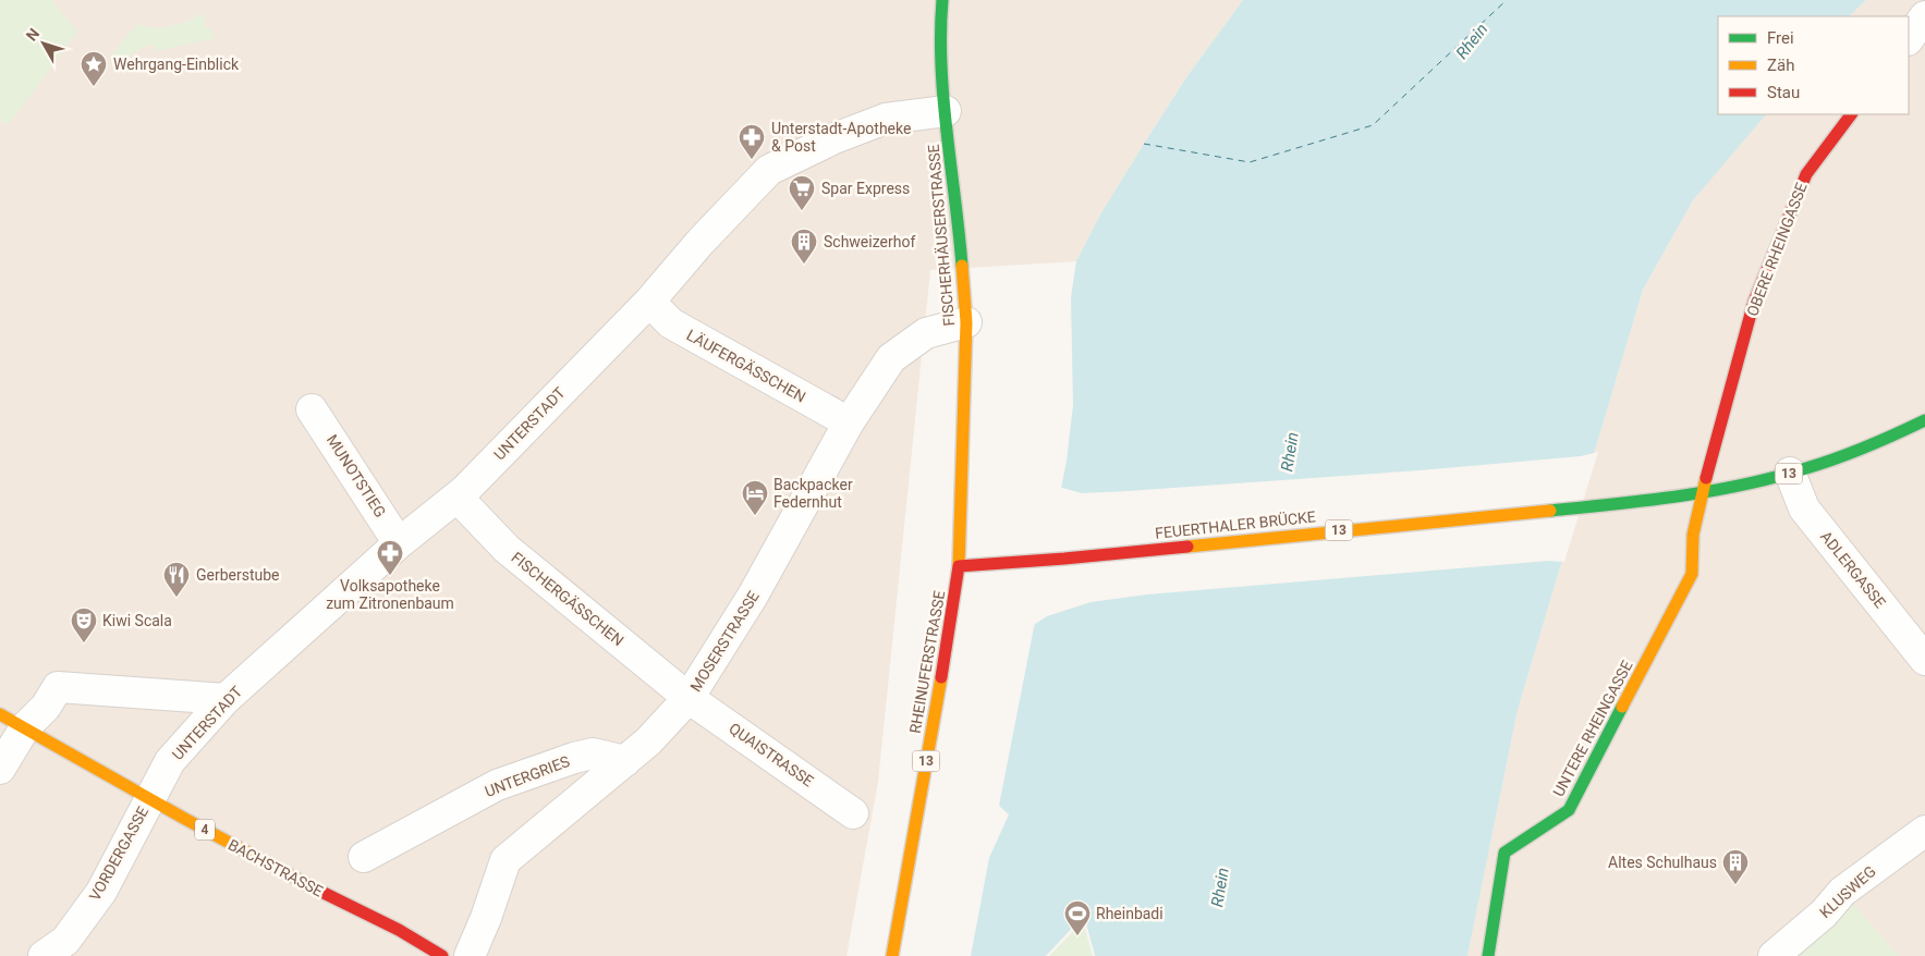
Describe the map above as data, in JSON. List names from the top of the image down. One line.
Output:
{"streets":{"main road":["FISCHERHÄUSERSTRASSE","OBERE RHEINGASSE","13","FEUERTHALER BRÜCKE","RHEINUFERSTRASSE","UNTERE RHEINGASSE","4","BACHSTRASSE"],"street":["LÄUFERGÄSSCHEN","UNTERSTADT","MUNOTSTIEG","ADLERGASSE","FISCHERGÄSSCHEN","MOSERSTRASSE","QUAISTRASSE","UNTERGRIES","VORDERGASSE","KLUSWEG"]},"crossings":[["FISCHERHÄUSERSTRASSE","UNTERSTADT"],["FISCHERHÄUSERSTRASSE","FEUERTHALER BRÜCKE"],["FISCHERHÄUSERSTRASSE","MOSERSTRASSE"],["FISCHERHÄUSERSTRASSE","RHEINUFERSTRASSE"],["OBERE RHEINGASSE","13"],["OBERE RHEINGASSE","FEUERTHALER BRÜCKE"],["OBERE RHEINGASSE","UNTERE RHEINGASSE"],["LÄUFERGÄSSCHEN","UNTERSTADT"],["LÄUFERGÄSSCHEN","MOSERSTRASSE"],["UNTERSTADT","MUNOTSTIEG"],["UNTERSTADT","FISCHERGÄSSCHEN"],["UNTERSTADT","VORDERGASSE"],["UNTERSTADT","BACHSTRASSE"],["13","FEUERTHALER BRÜCKE"],["13","ADLERGASSE"],["13","UNTERE RHEINGASSE"],["FEUERTHALER BRÜCKE","RHEINUFERSTRASSE"],["FEUERTHALER BRÜCKE","UNTERE RHEINGASSE"],["FISCHERGÄSSCHEN","MOSERSTRASSE"],["FISCHERGÄSSCHEN","QUAISTRASSE"],["MOSERSTRASSE","QUAISTRASSE"],["MOSERSTRASSE","UNTERGRIES"],["VORDERGASSE","BACHSTRASSE"]],"water":["Rhein"],"places":{"place":["Wehrgang-Einblick"],"pharmacy":["Unterstadt-Apotheke & Post","Volksapotheke zum Zitronenbaum"],"supermarket":["Spar Express"],"building":["Schweizerhof","Altes Schulhaus"],"hotel":["Backpacker Federnhut"],"restaurant":["Gerberstube"],"theatre":["Kiwi Scala"],"sports":["Rheinbadi"]},"legend":["Frei","Zäh","Stau"],"north":"top left"}
